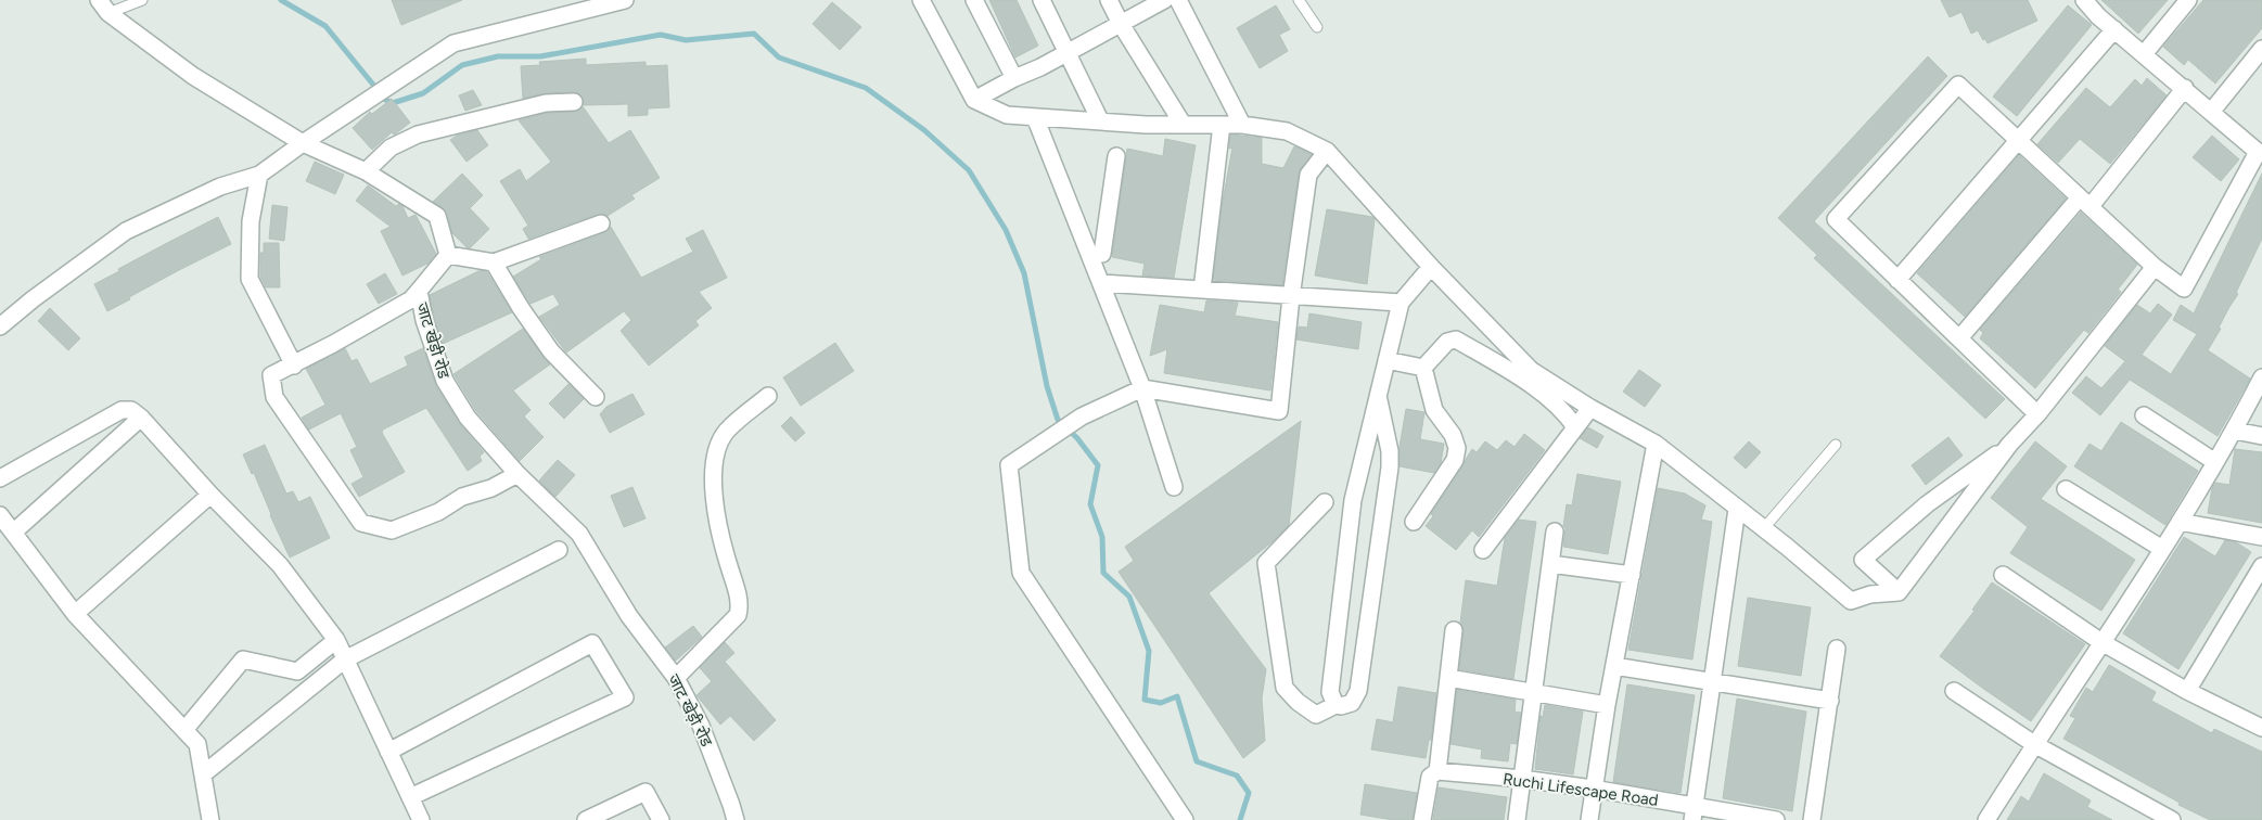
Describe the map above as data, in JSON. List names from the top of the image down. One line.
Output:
{"streets":{"street":["जाट खेड़ी रोड","Ruchi Lifescape Road"]}}
